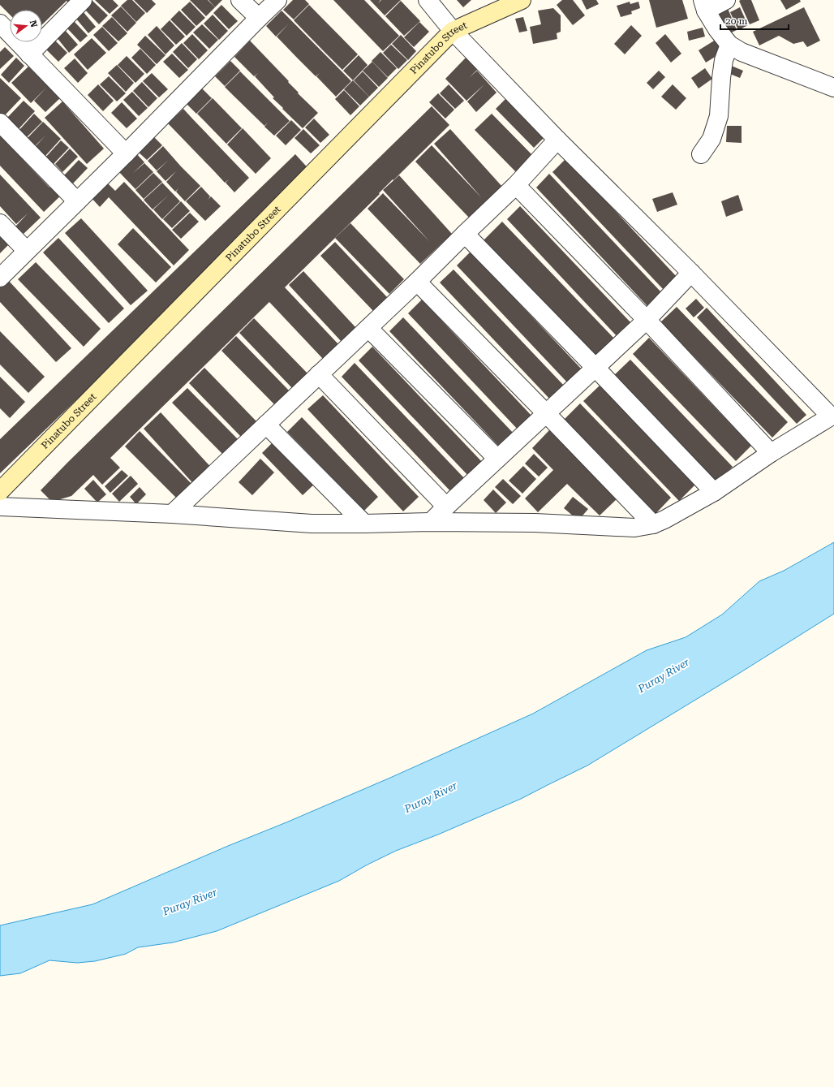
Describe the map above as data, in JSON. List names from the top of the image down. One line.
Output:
{"streets":{"street":["Pinatubo Street"]},"water":["Puray River"],"scale_bar":"20 m","north":"right"}
